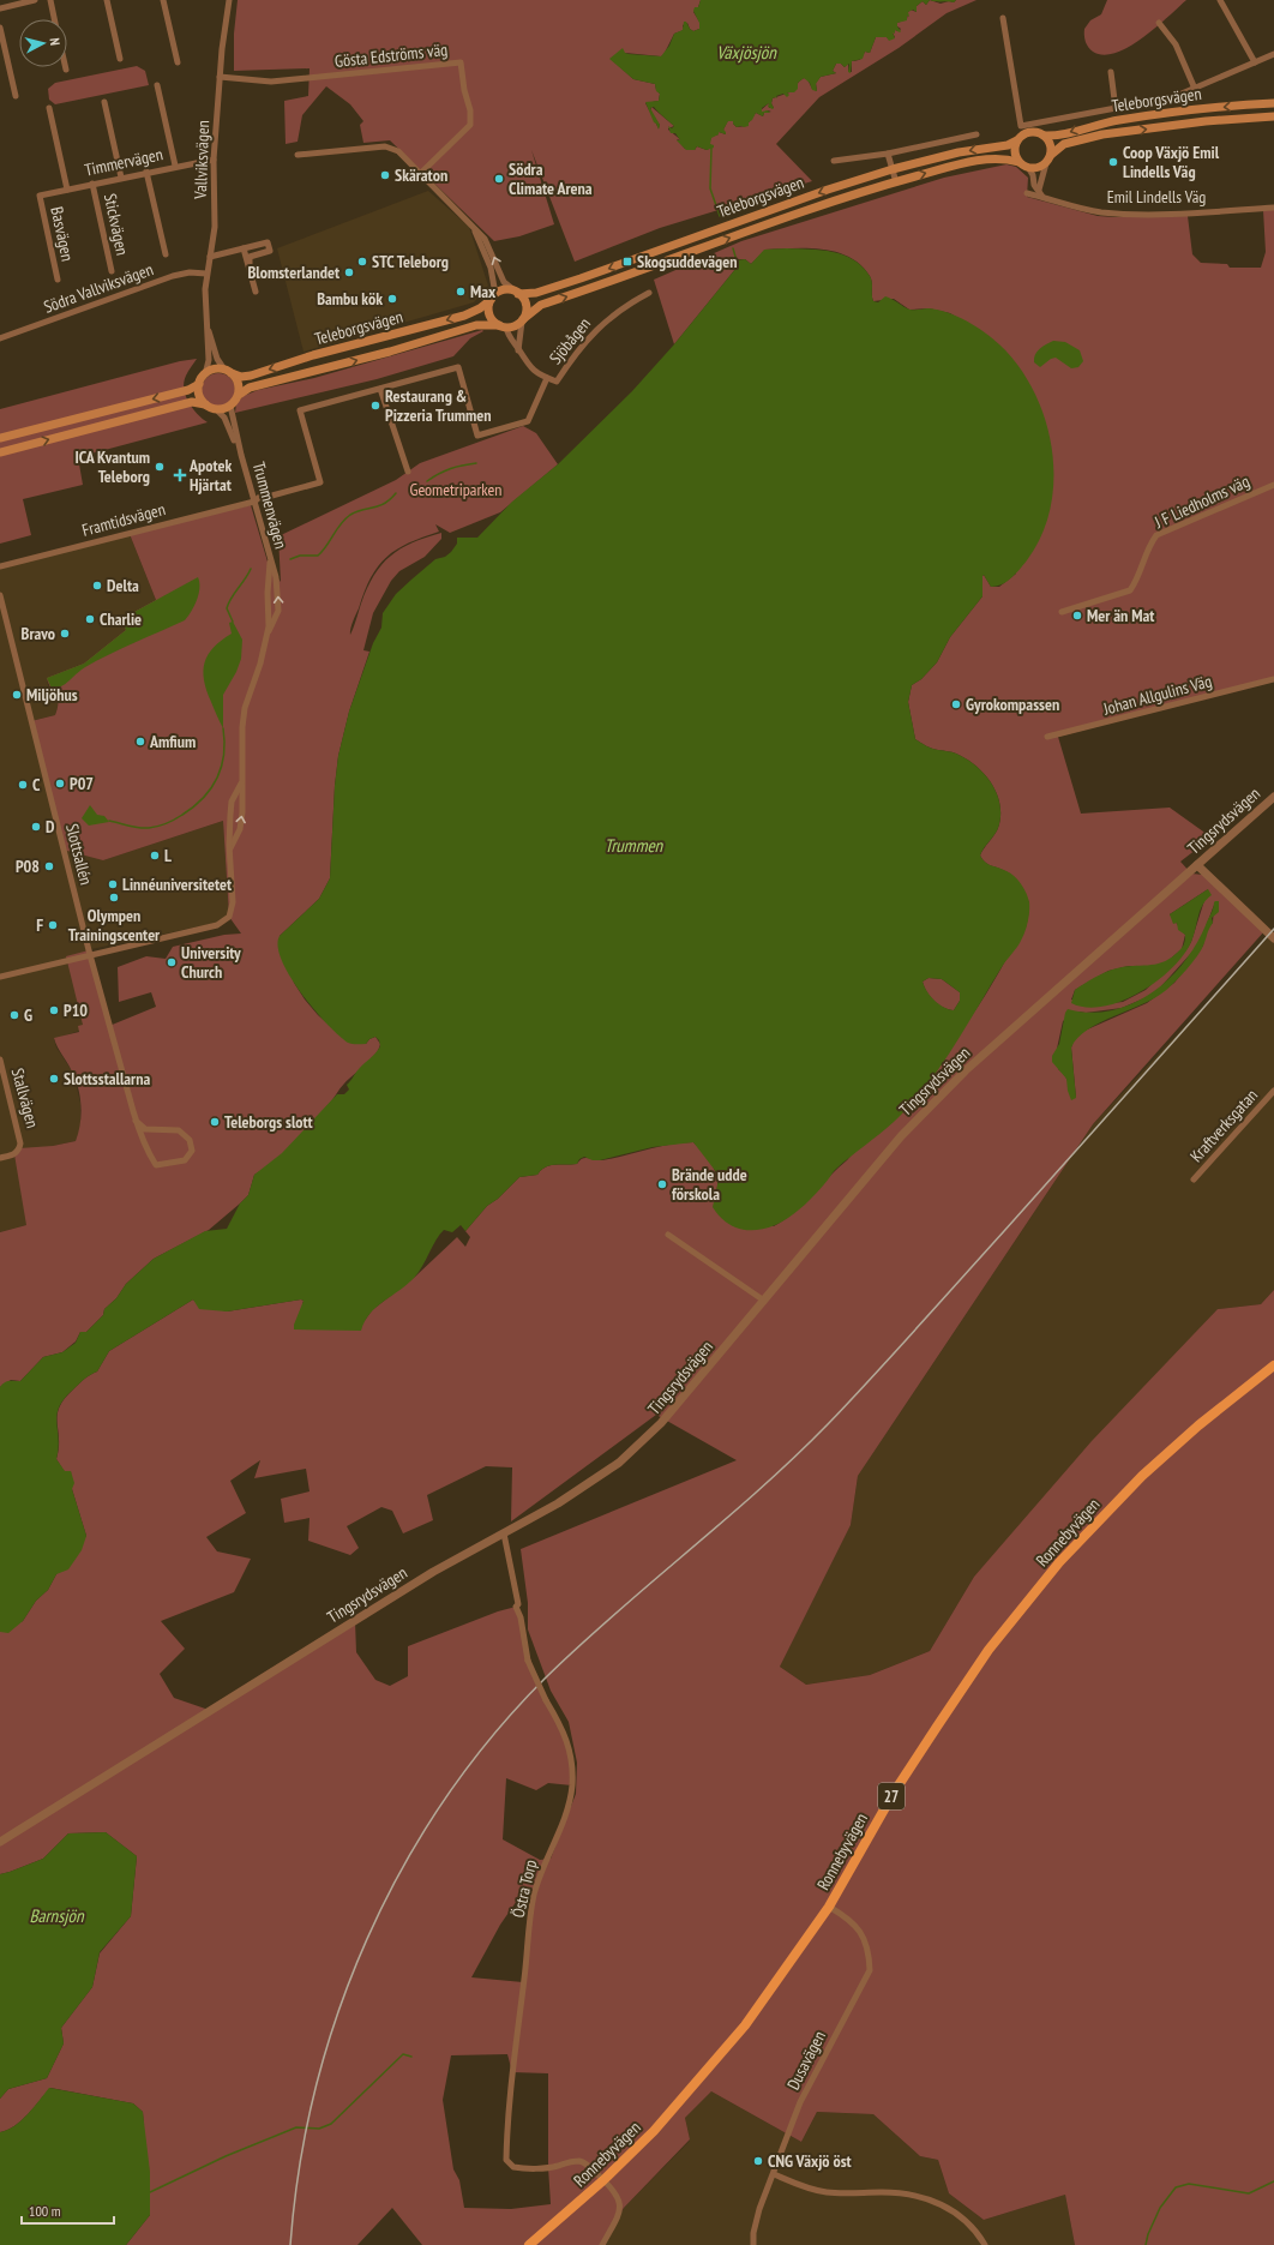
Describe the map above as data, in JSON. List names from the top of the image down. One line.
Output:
{"streets":{"main road":["Teleborgsvägen","Ronnebyvägen","27"],"street":["Gösta Edströms väg","Vallviksvägen","Timmervägen","Emil Lindells Väg","Stickvägen","Basvägen","Södra Vallviksvägen","Sjöbågen","J F Liedholms väg","Trummenvägen","Framtidsvägen","Johan Allgulins Väg","Tingsrydsvägen","Slottsallén","Stallvägen","Kraftverksgatan","Östra Torp","Dusavägen"]},"crossings":[["Gösta Edströms väg","Vallviksvägen"],["Teleborgsvägen","Vallviksvägen"],["Teleborgsvägen","Sjöbågen"],["Teleborgsvägen","Trummenvägen"],["Vallviksvägen","Timmervägen"],["Vallviksvägen","Södra Vallviksvägen"],["Vallviksvägen","Trummenvägen"],["Timmervägen","Stickvägen"],["Timmervägen","Basvägen"],["Trummenvägen","Framtidsvägen"],["Trummenvägen","Slottsallén"],["Tingsrydsvägen","Östra Torp"],["Ronnebyvägen","Östra Torp"],["Ronnebyvägen","Dusavägen"]],"water":["Växjösjön","Trummen","Barnsjön"],"parks":["Geometriparken"],"places":{"other":["Coop Växjö Emil Lindells Väg","Skäraton","Södra Climate Arena","STC Teleborg","Blomsterlandet","Max","Bambu kök","Restaurang & Pizzeria Trummen","ICA Kvantum Teleborg","Delta","Mer än Mat","Charlie","Bravo","Miljöhus","Gyrokompassen","Amfium","P07","C","D","L","P08","Linnéuniversitetet","Olympen Trainingscenter","F","University Church","P10","G","Slottsstallarna","Teleborgs slott","Brände udde förskola","CNG Växjö öst"],"transit":["Skogsuddevägen"],"health":["Apotek Hjärtat"]},"scale_bar":"100 m","north":"right"}
